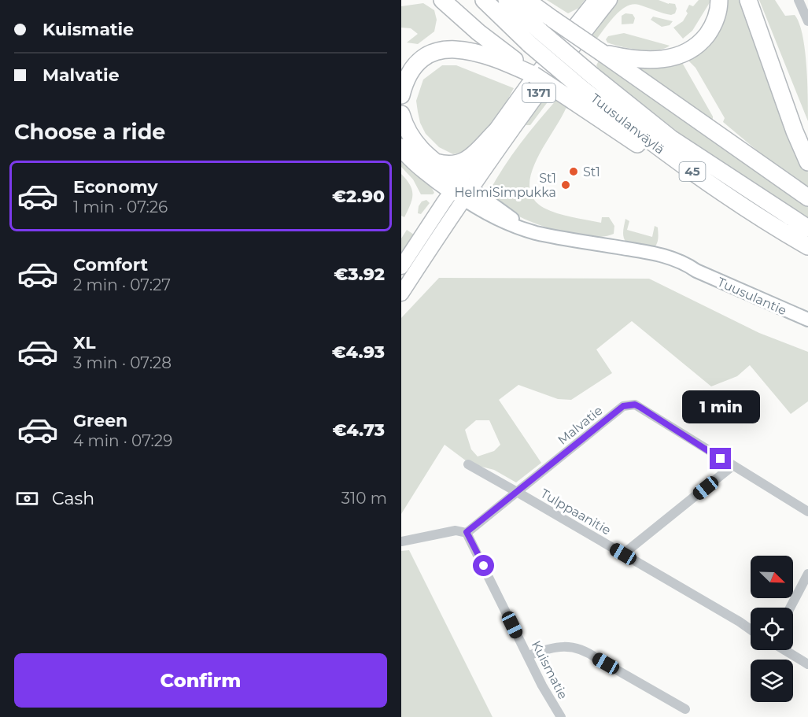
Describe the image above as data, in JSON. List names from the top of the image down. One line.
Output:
{"streets":{"highway":["Tuusulanväylä","45"],"main road":["1371","Tuusulantie"],"street":["Malvatie","Tulppaanitie","Kuismatie"]},"crossings":[["1371","Tuusulantie"],["Malvatie","Tulppaanitie"]],"places":["St1","St1 HelmiSimpukka"],"north":"bottom right","page":{"banner":["Kuismatie","Malvatie"],"heading":"Choose a ride","list":[{"name":"Economy","note":"1 min · 07:26","value":"€2.90"},{"name":"Comfort","note":"2 min · 07:27","value":"€3.92"},{"name":"XL","note":"3 min · 07:28","value":"€4.93"},{"name":"Green","note":"4 min · 07:29","value":"€4.73"}],"bubble":"1 min","pay":["Cash","310 m"],"buttons":"Confirm"}}
